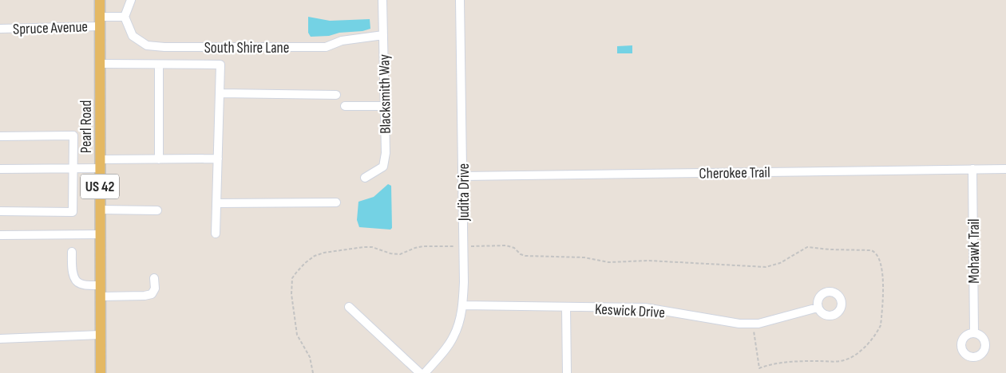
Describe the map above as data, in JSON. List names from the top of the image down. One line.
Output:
{"streets":{"main road":["Pearl Road","US 42"],"street":["Spruce Avenue","South Shire Lane","Blacksmith Way","Cherokee Trail","Judita Drive","Mohawk Trail","Keswick Drive"]},"crossings":[["Spruce Avenue","South Shire Lane"],["Spruce Avenue","Pearl Road"],["South Shire Lane","Blacksmith Way"],["Cherokee Trail","Judita Drive"],["Cherokee Trail","Mohawk Trail"],["Judita Drive","Keswick Drive"]]}
